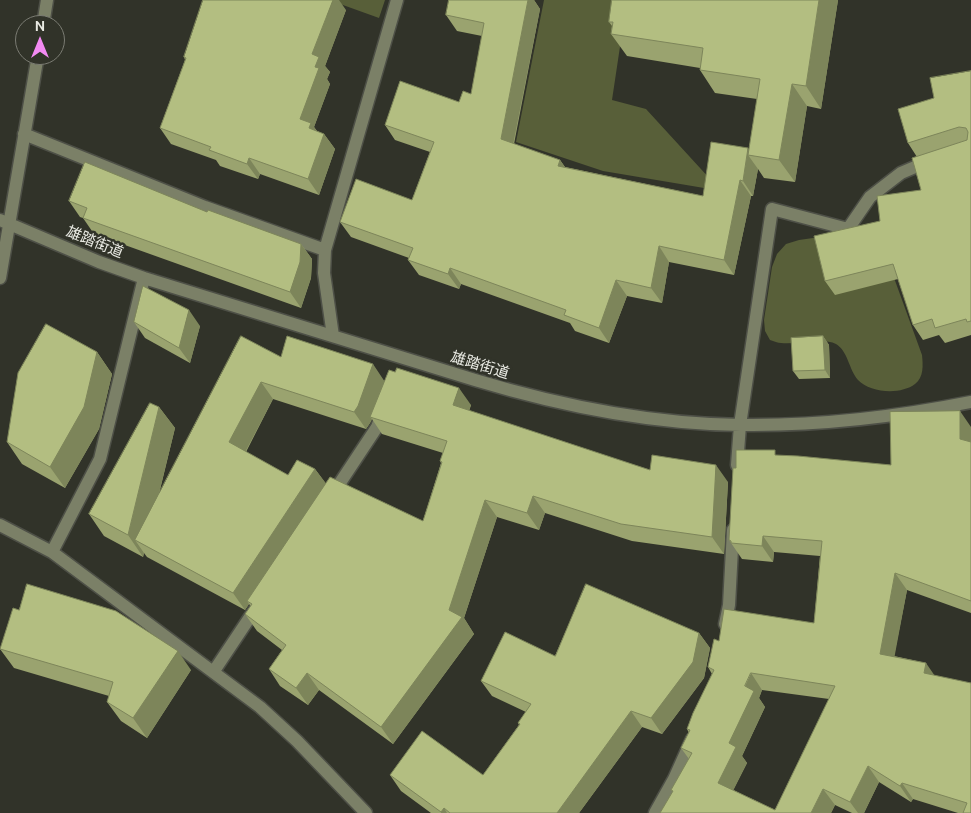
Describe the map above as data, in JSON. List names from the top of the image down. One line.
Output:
{"streets":{"street":["雄踏街道"]},"north":"top"}
